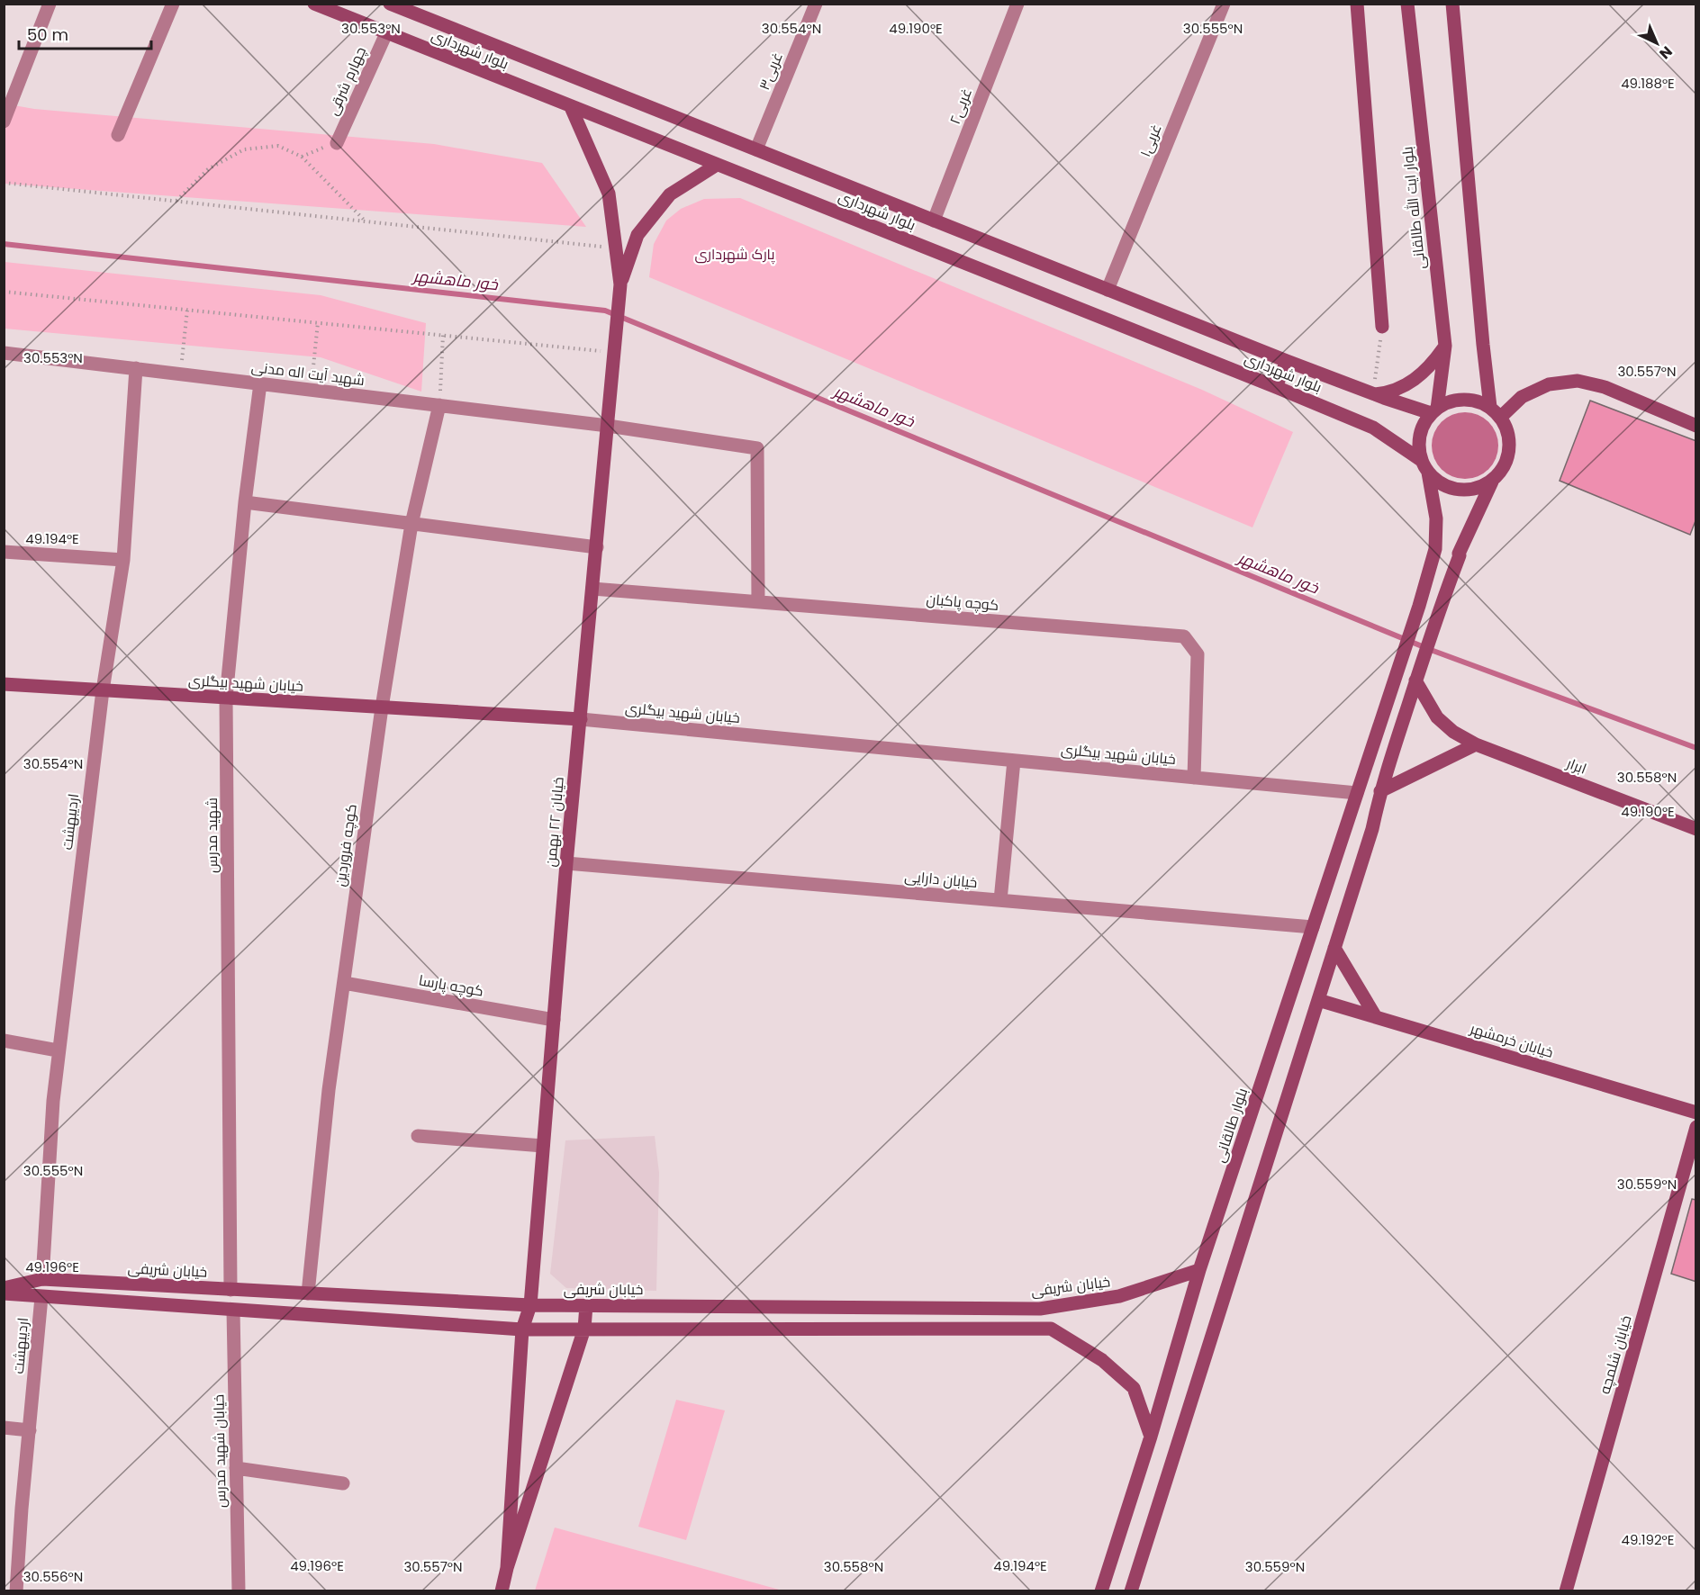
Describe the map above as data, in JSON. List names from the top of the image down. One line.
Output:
{"streets":{"main road":["بلوار شهرداری","بلوار ایت الله طالقانی","خیابان شهید بیگلری","ابرار","خیابان ۲۲ بهمن","خیابان خرمشهر","بلوار طالقانی","خیابان شریفی","خیابان شلمچه"],"street":["۳غربی","چهارم شرقی","۲غربی","۱غربی","شهید آیت اله مدنی","کوچه پاکبان","اردیبهشت","شهید مدرس","کوچه فروردین","خیابان دارایی","کوچه پارسا","خیابان شهید مدرس"]},"crossings":[["بلوار شهرداری","۳غربی"],["بلوار شهرداری","چهارم شرقی"],["بلوار شهرداری","۲غربی"],["بلوار شهرداری","۱غربی"],["بلوار شهرداری","بلوار ایت الله طالقانی"],["بلوار شهرداری","بلوار طالقانی"],["بلوار ایت الله طالقانی","بلوار طالقانی"],["شهید آیت اله مدنی","کوچه پاکبان"],["شهید آیت اله مدنی","اردیبهشت"],["شهید آیت اله مدنی","خیابان ۲۲ بهمن"],["شهید آیت اله مدنی","شهید مدرس"],["شهید آیت اله مدنی","کوچه فروردین"],["کوچه پاکبان","خیابان شهید بیگلری"],["کوچه پاکبان","خیابان ۲۲ بهمن"],["خیابان شهید بیگلری","اردیبهشت"],["خیابان شهید بیگلری","خیابان ۲۲ بهمن"],["خیابان شهید بیگلری","شهید مدرس"],["خیابان شهید بیگلری","کوچه فروردین"],["خیابان شهید بیگلری","بلوار طالقانی"],["اردیبهشت","خیابان شریفی"],["خیابان ۲۲ بهمن","خیابان دارایی"],["خیابان ۲۲ بهمن","کوچه پارسا"],["خیابان ۲۲ بهمن","خیابان شریفی"],["شهید مدرس","خیابان شریفی"],["کوچه فروردین","کوچه پارسا"],["کوچه فروردین","خیابان شریفی"],["خیابان دارایی","بلوار طالقانی"],["بلوار طالقانی","خیابان شریفی"]],"water":["خور ماهشهر"],"parks":["پارک شهرداری"],"scale_bar":"50 m","north":"bottom right","coordinates":["30.553°N","30.554°N","30.555°N","49.190°E","49.188°E","30.557°N","49.194°E","30.558°N","30.559°N","49.196°E","49.192°E","30.556°N"]}
